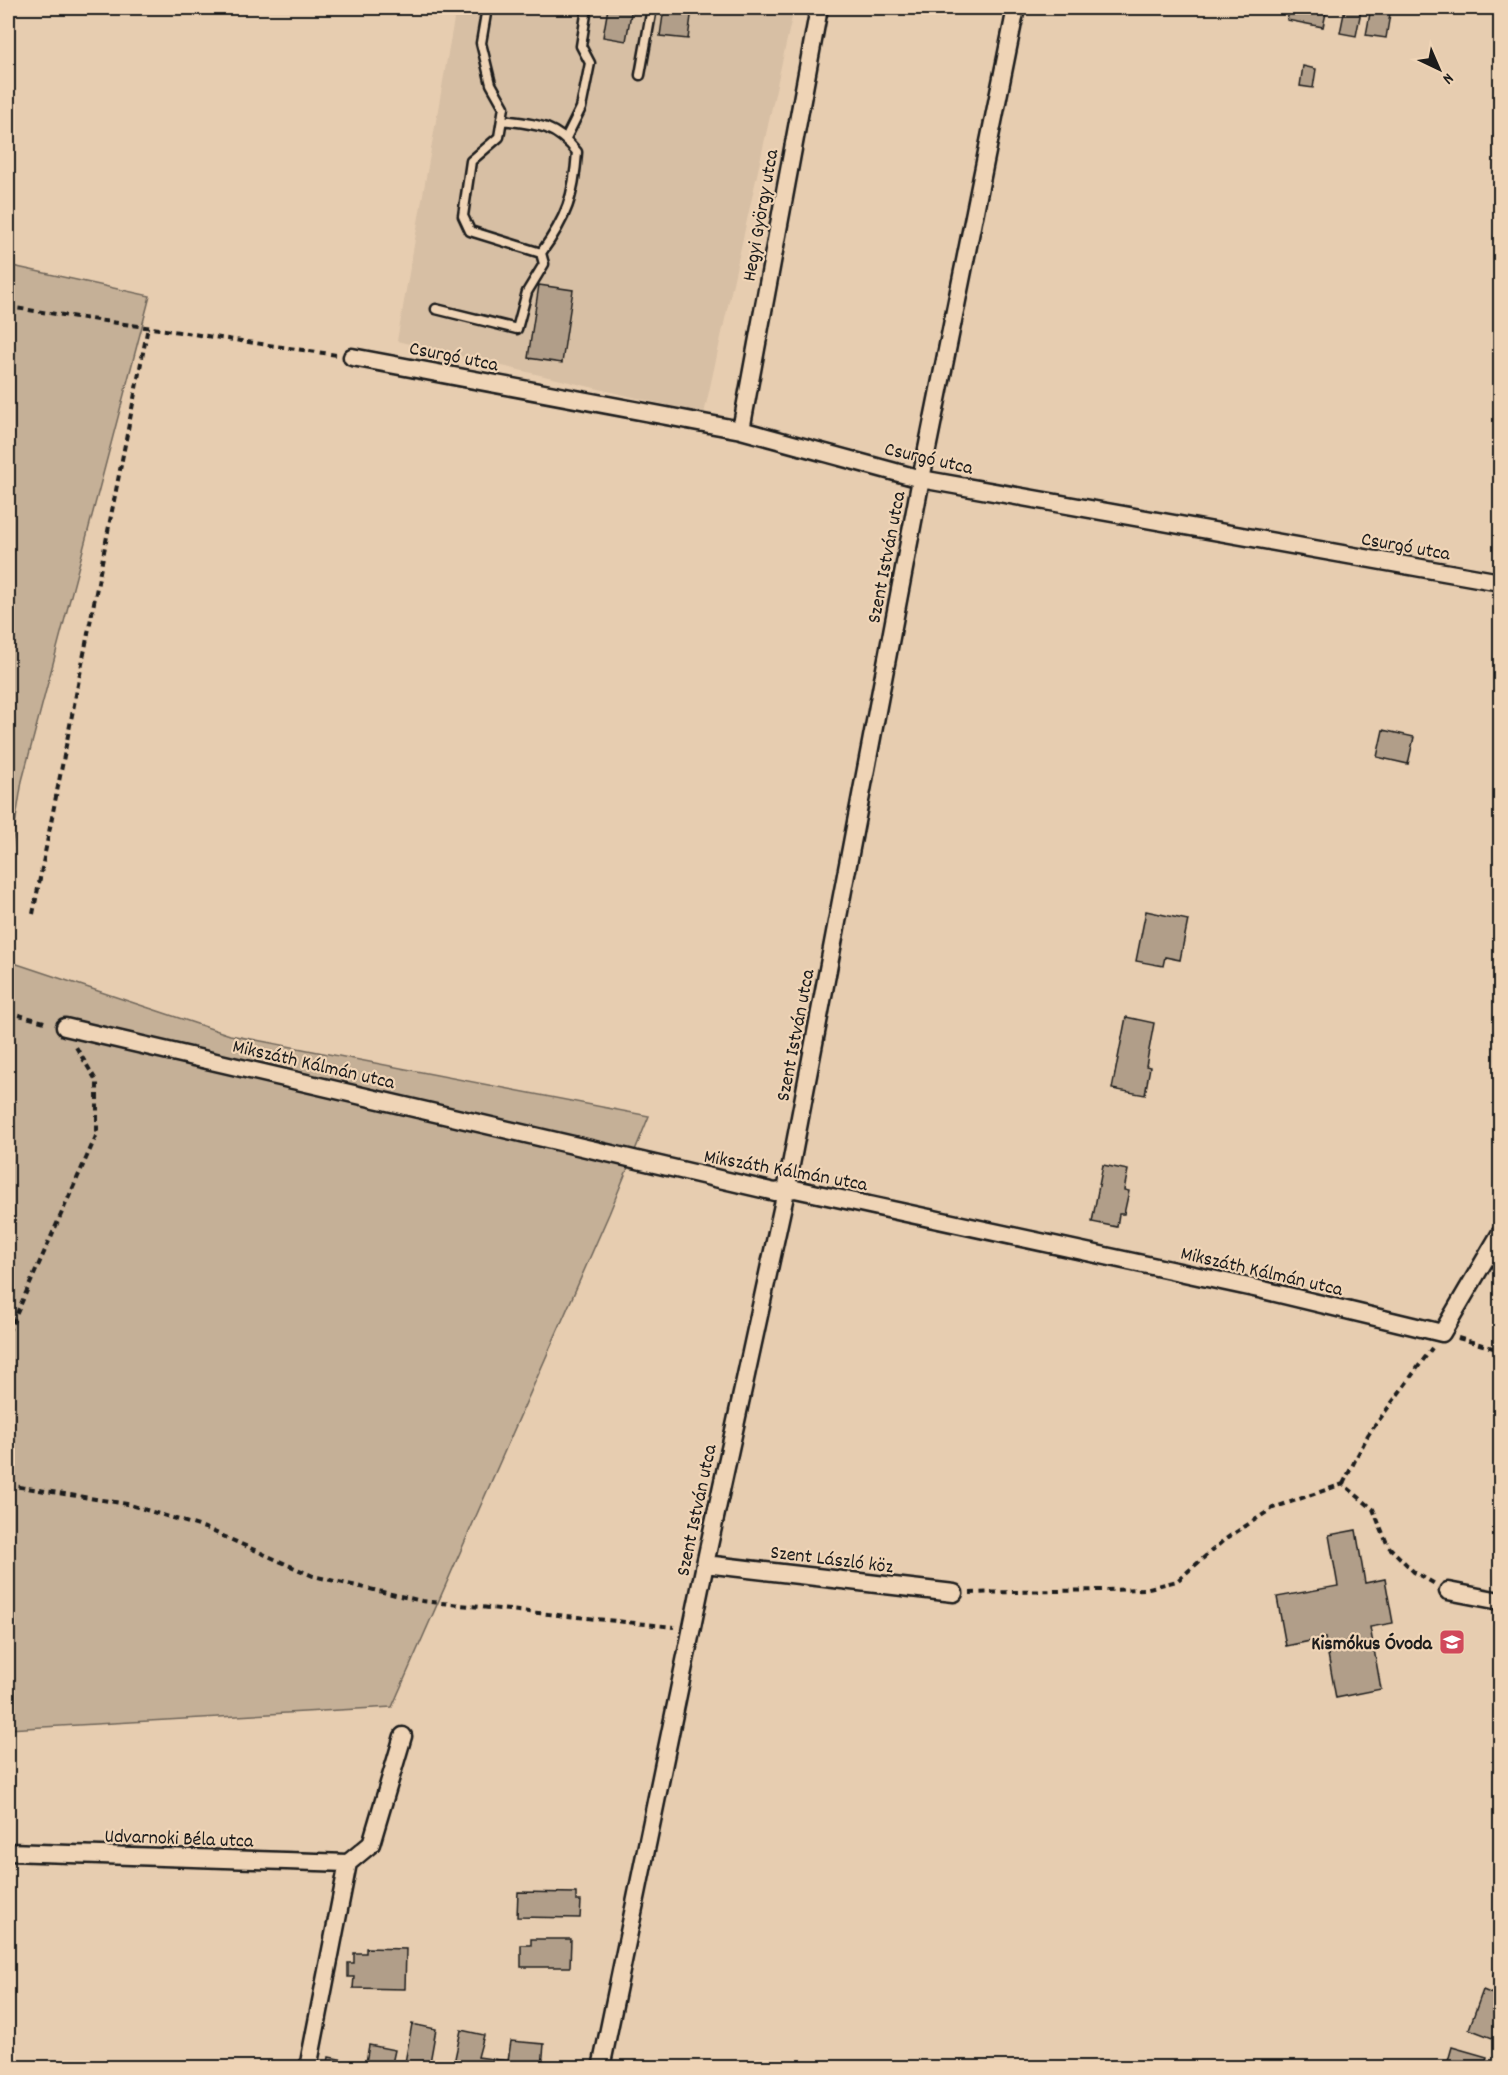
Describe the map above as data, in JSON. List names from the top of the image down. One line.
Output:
{"streets":{"street":["Hegyi György utca","Csurgó utca","Szent István utca","Mikszáth Kálmán utca","Szent László köz","Udvarnoki Béla utca"]},"crossings":[["Hegyi György utca","Csurgó utca"],["Csurgó utca","Szent István utca"],["Szent István utca","Mikszáth Kálmán utca"],["Szent István utca","Szent László köz"]],"places":{"school or university":["Kismókus Óvoda"]},"north":"bottom right"}
